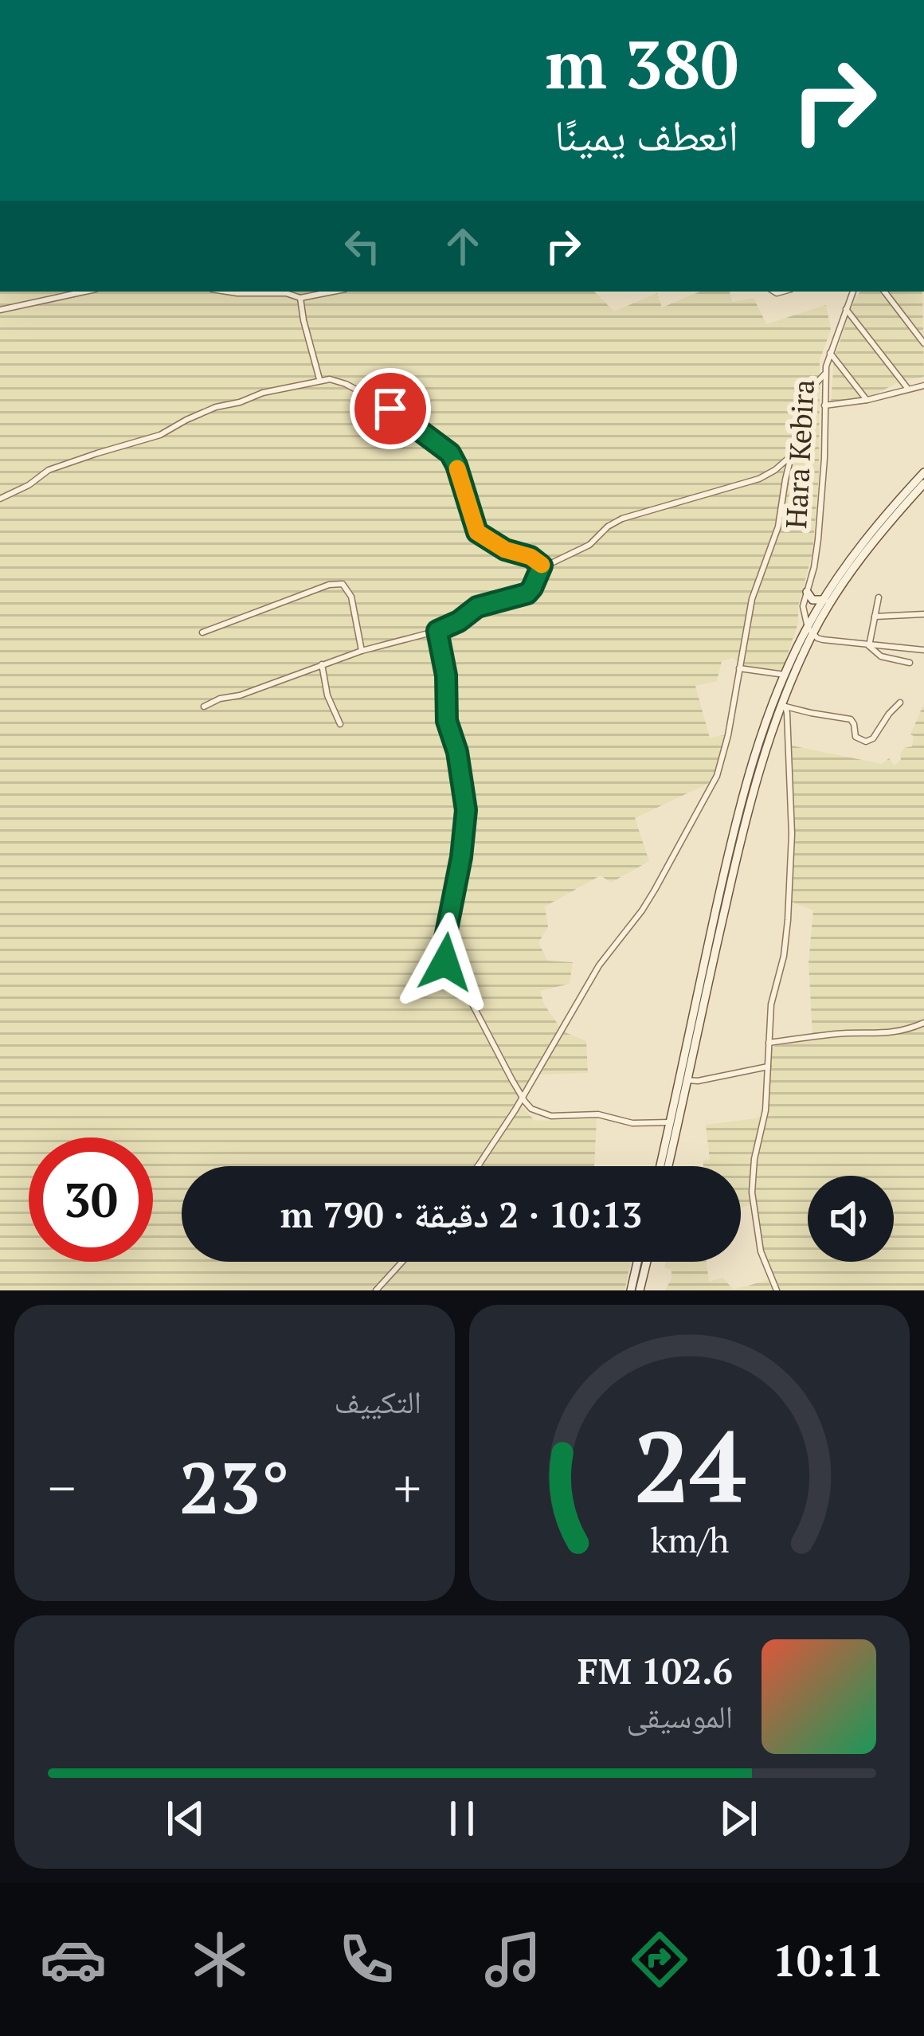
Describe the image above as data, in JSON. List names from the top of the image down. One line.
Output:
{"streets":{"street":["Hara Kebira"]},"page":{"turn":["380 m","انعطف يمينًا"],"limit":"30","trip":"10:13 · 2 دقيقة · 790 m","tile":"التكييف","heat":["−","23°","+"],"song":["102.6 FM","الموسيقى"],"tabs":"10:11","gauge":["24","km/h"]}}
